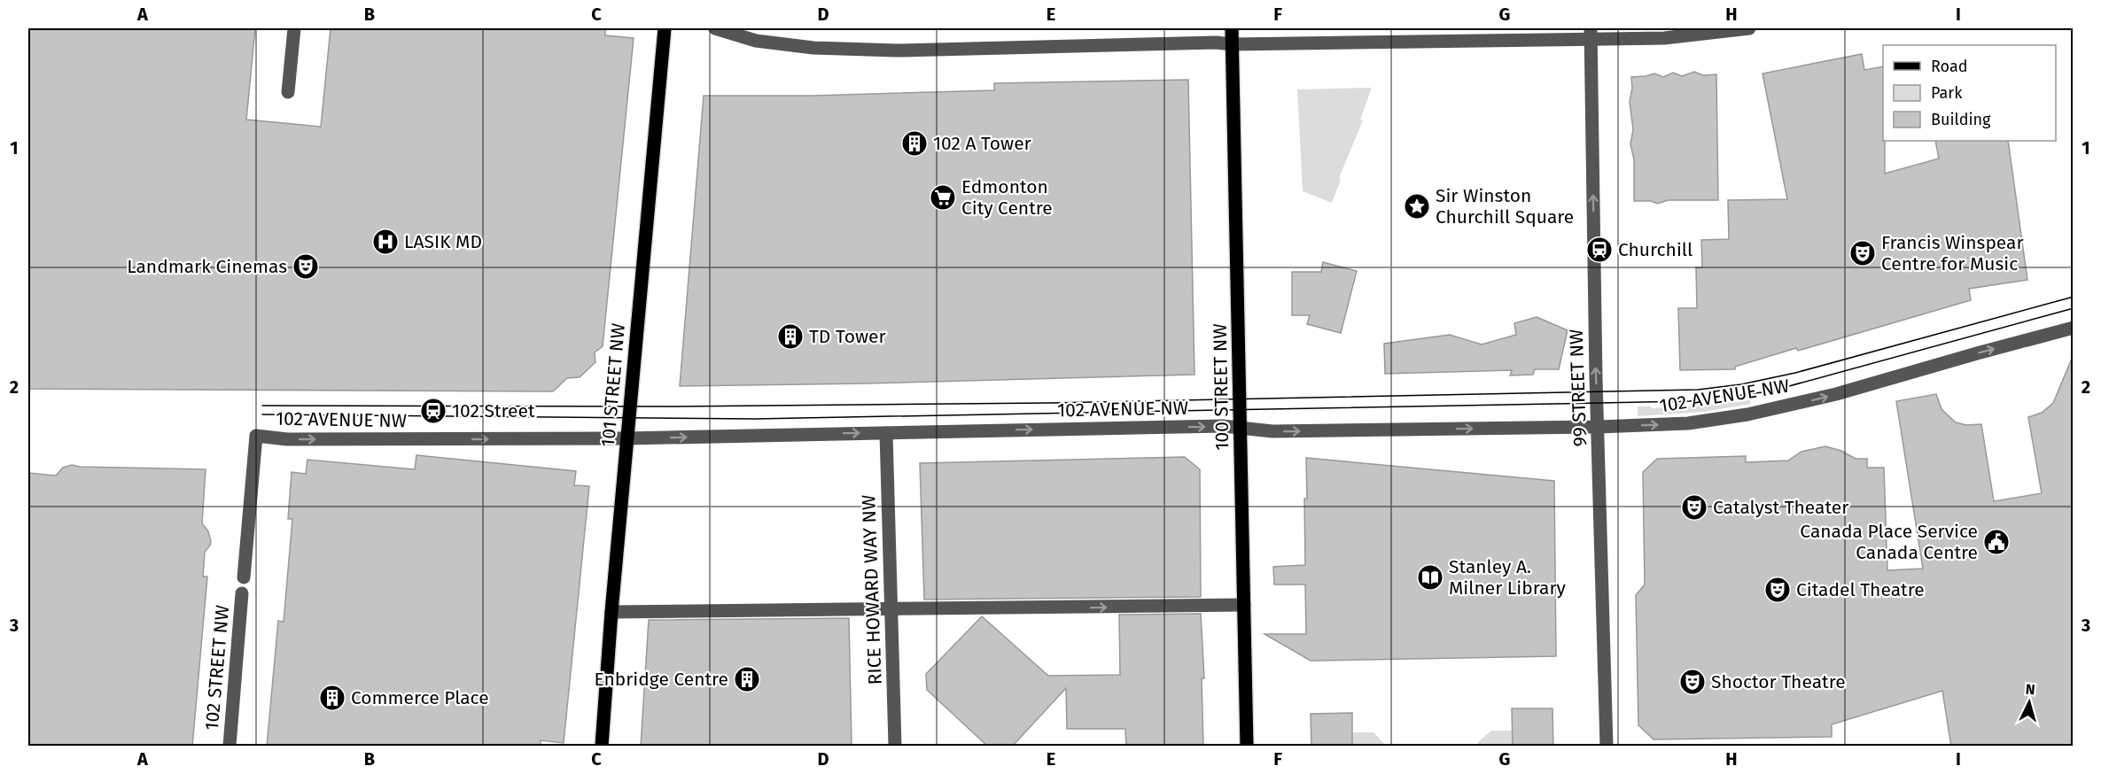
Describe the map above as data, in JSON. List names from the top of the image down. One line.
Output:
{"streets":{"main road":["101 STREET NW","100 STREET NW"],"street":["99 STREET NW","102 AVENUE NW","RICE HOWARD WAY NW","102 STREET NW"]},"crossings":[["101 STREET NW","102 AVENUE NW"],["100 STREET NW","102 AVENUE NW"],["99 STREET NW","102 AVENUE NW"],["102 AVENUE NW","RICE HOWARD WAY NW"]],"one_way":["99 STREET NW","102 AVENUE NW"],"places":{"building":["102 A Tower","TD Tower","Enbridge Centre","Commerce Place"],"supermarket":["Edmonton City Centre"],"place":["Sir Winston Churchill Square"],"hospital":["LASIK MD"],"station":["Churchill","102 Street"],"theatre":["Francis Winspear Centre for Music","Landmark Cinemas","Catalyst Theater","Citadel Theatre","Shoctor Theatre"],"public building":["Canada Place Service Canada Centre"],"library":["Stanley A. Milner Library"]},"legend":["Road","Park","Building"],"north":"top","grid":{"columns":["A","B","C","D","E","F","G","H","I"],"rows":["1","2","3"]}}
